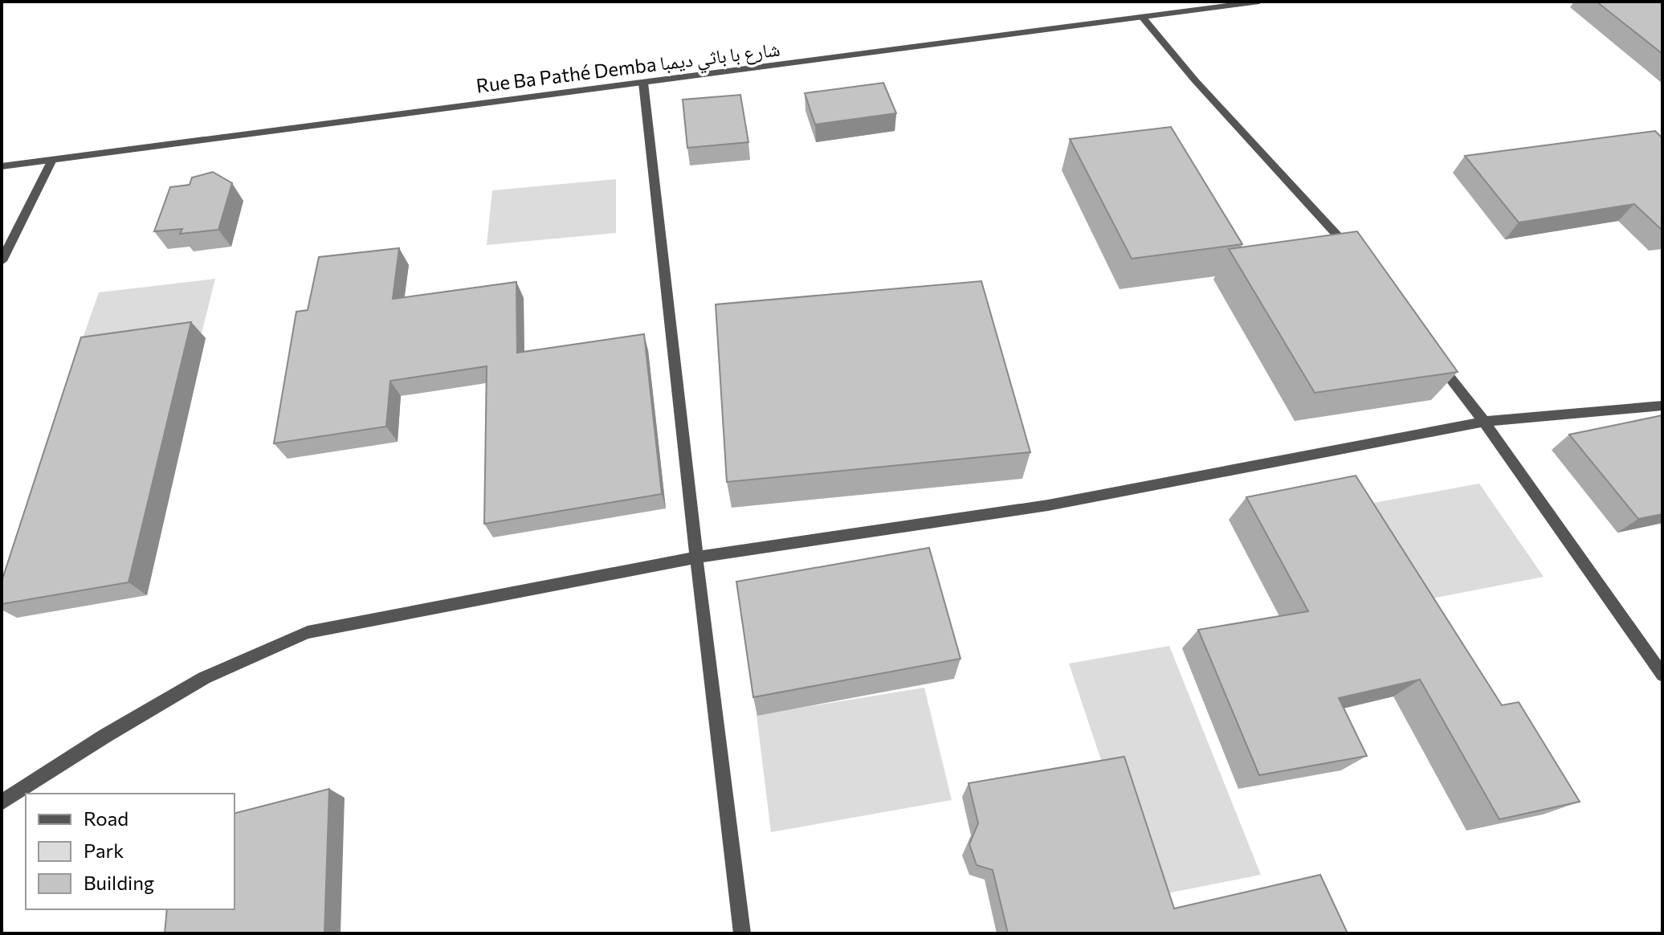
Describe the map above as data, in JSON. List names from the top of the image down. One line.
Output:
{"streets":{"street":["Rue Ba Pathé Demba شارع با باثي ديمبا"]},"legend":["Road","Park","Building"]}
